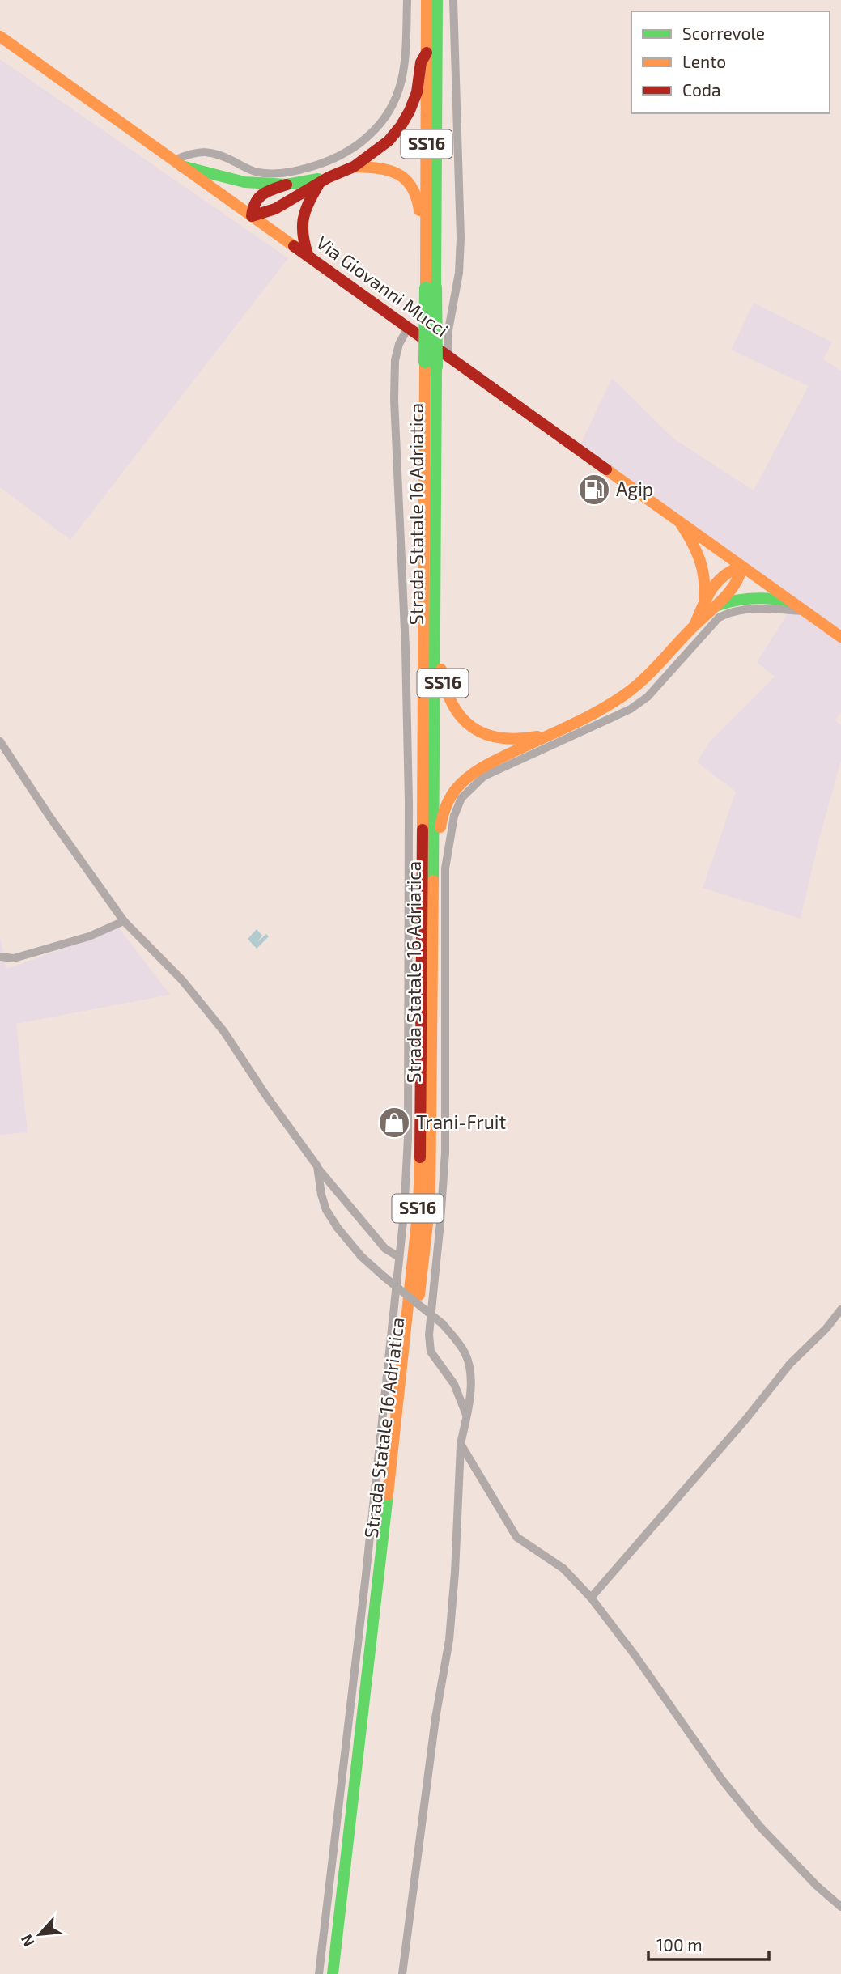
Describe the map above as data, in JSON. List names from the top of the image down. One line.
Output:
{"streets":{"main road":["SS16","Via Giovanni Mucci","Strada Statale 16 Adriatica"]},"crossings":[["SS16","Via Giovanni Mucci"],["SS16","Strada Statale 16 Adriatica"]],"places":{"fuel station":["Agip"],"shop":["Trani-Fruit"]},"legend":["Scorrevole","Lento","Coda"],"scale_bar":"100 m","north":"bottom left"}
